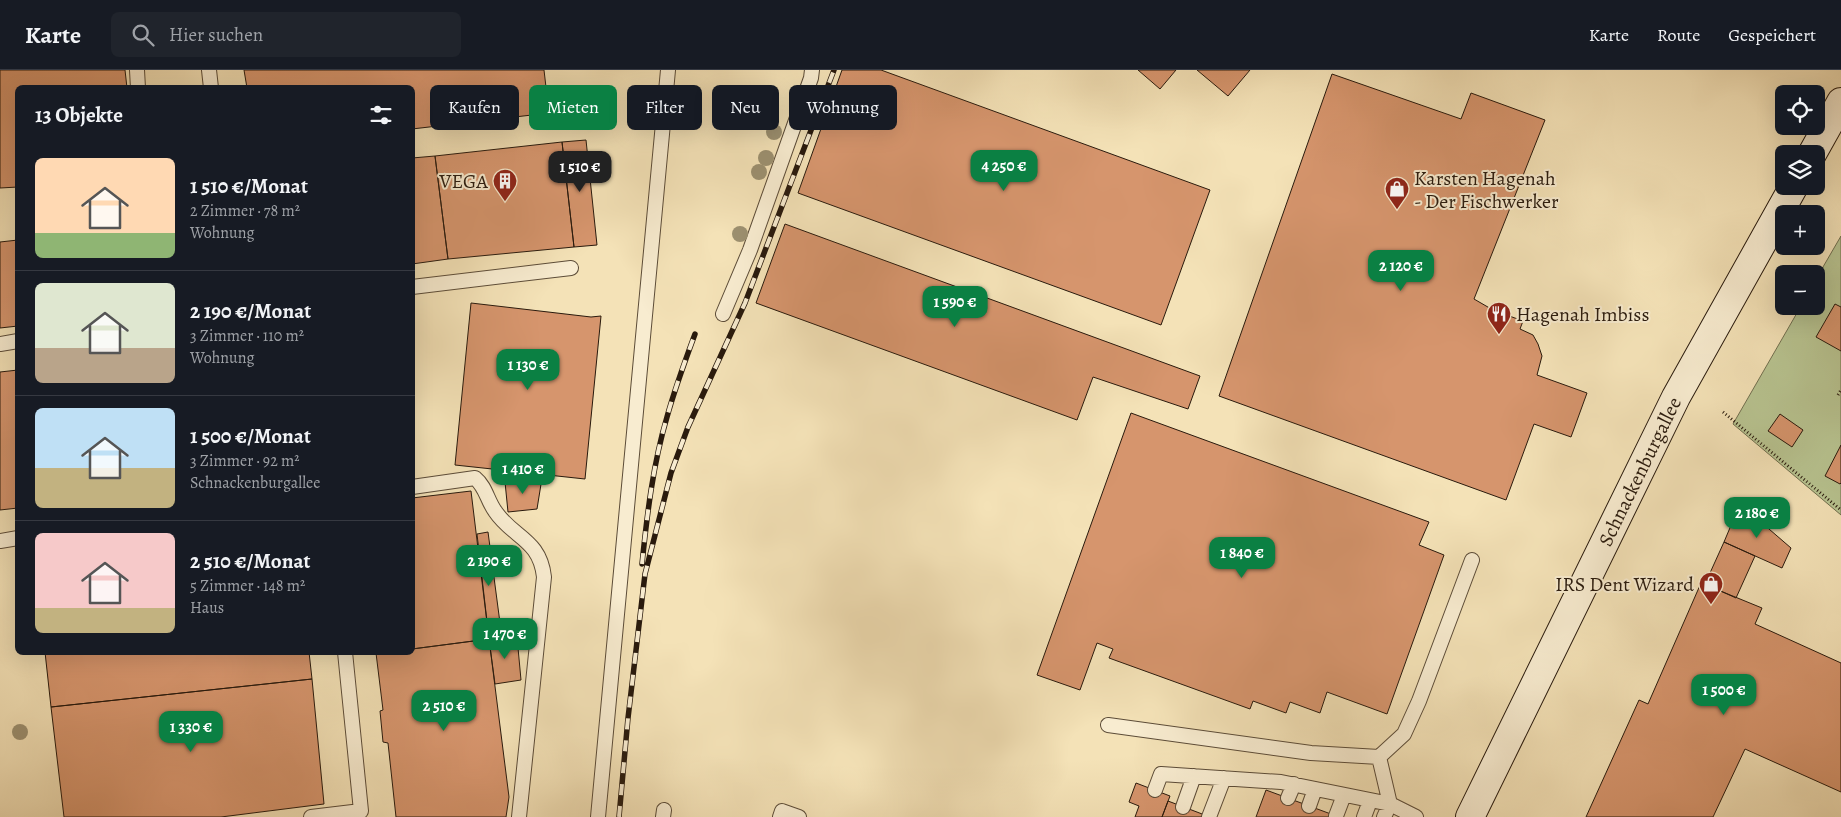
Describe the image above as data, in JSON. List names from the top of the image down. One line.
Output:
{"streets":{"main road":["Schnackenburgallee"]},"places":{"building":["VEGA"],"shop":["Karsten Hagenah - Der Fischwerker","IRS Dent Wizard"],"restaurant":["Hagenah Imbiss"]},"page":{"header":"Karte","search":"Hier suchen","nav":["Karte","Route","Gespeichert"],"map_buttons":["+","−"],"chip":["Kaufen","Mieten","Filter","Neu","Wohnung"],"heading":"13 Objekte","list":[{"name":"1 510 €/Monat","note":"2 Zimmer · 78 m² · Wohnung"},{"name":"2 190 €/Monat","note":"3 Zimmer · 110 m² · Wohnung"},{"name":"1 500 €/Monat","note":"3 Zimmer · 92 m² · Schnackenburgallee"},{"name":"2 510 €/Monat","note":"5 Zimmer · 148 m² · Haus"}],"price":["4 250 €","1 510 €","2 120 €","1 590 €","1 130 €","1 410 €","2 180 €","1 840 €","2 190 €","1 470 €","1 500 €","2 510 €","1 330 €"]}}
